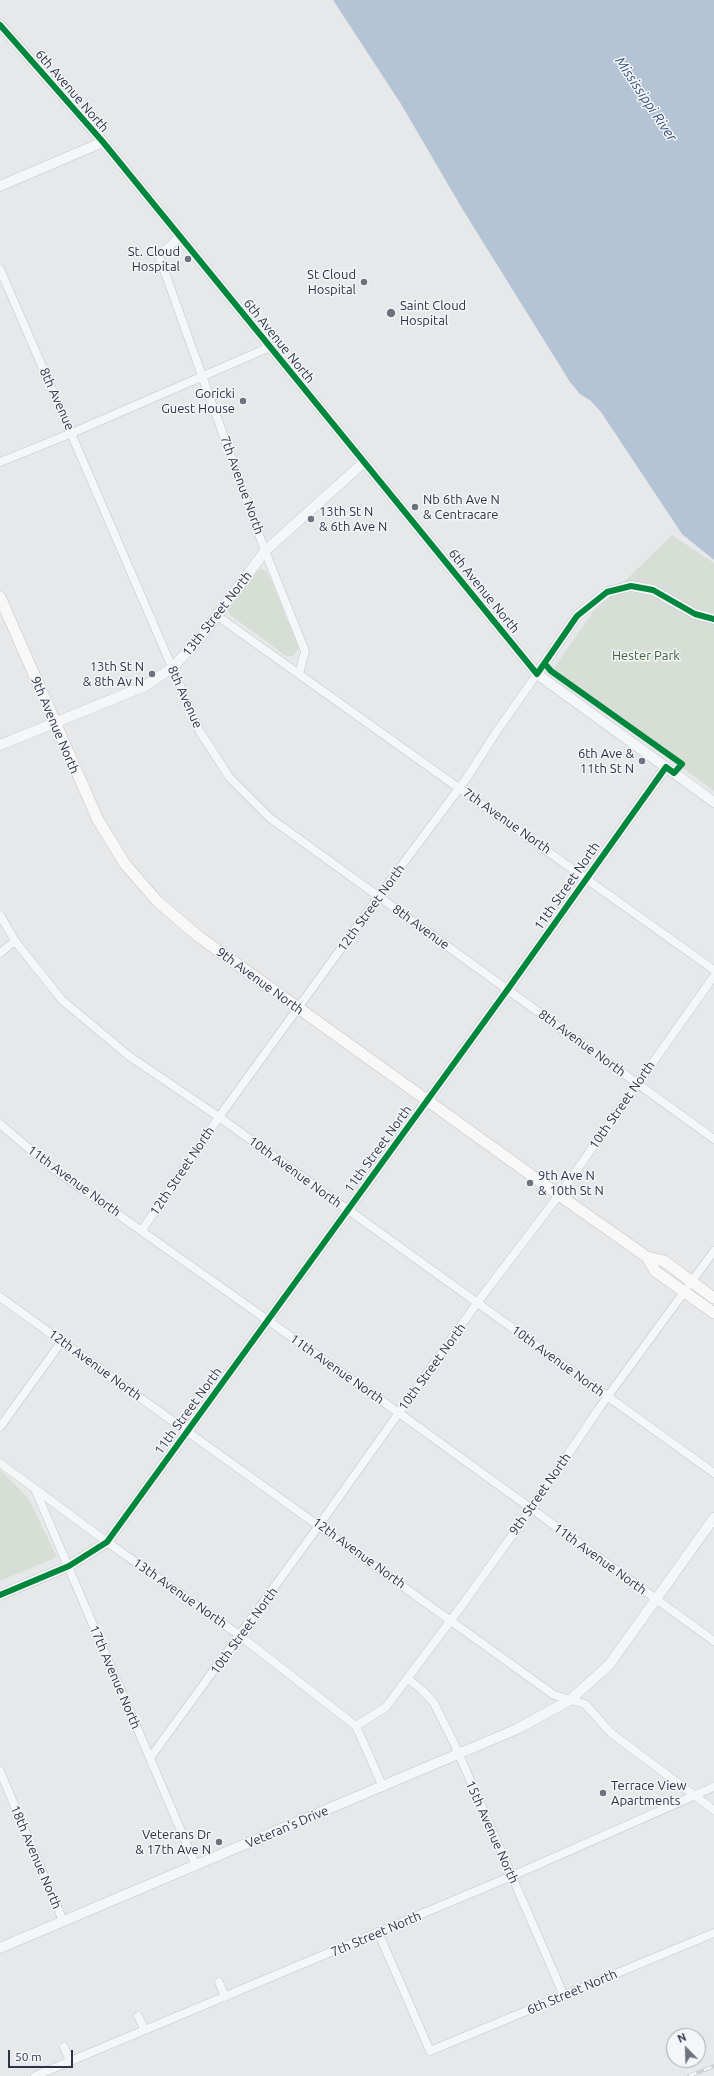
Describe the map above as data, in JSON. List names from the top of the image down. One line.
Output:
{"streets":{"main road":["9th Avenue North"],"street":["6th Avenue North","8th Avenue","7th Avenue North","13th Street North","11th Street North","12th Street North","8th Avenue North","10th Street North","10th Avenue North","11th Avenue North","12th Avenue North","9th Street North","13th Avenue North","17th Avenue North","Veteran's Drive","15th Avenue North","18th Avenue North","7th Street North","6th Street North"]},"crossings":[["6th Avenue North","7th Avenue North"],["6th Avenue North","13th Street North"],["6th Avenue North","11th Street North"],["6th Avenue North","12th Street North"],["8th Avenue","13th Street North"],["8th Avenue","11th Street North"],["8th Avenue","12th Street North"],["8th Avenue","8th Avenue North"],["7th Avenue North","13th Street North"],["7th Avenue North","11th Street North"],["7th Avenue North","12th Street North"],["13th Street North","9th Avenue North"],["9th Avenue North","11th Street North"],["9th Avenue North","12th Street North"],["9th Avenue North","10th Street North"],["9th Avenue North","9th Street North"],["11th Street North","8th Avenue North"],["11th Street North","10th Avenue North"],["11th Street North","11th Avenue North"],["11th Street North","12th Avenue North"],["11th Street North","13th Avenue North"],["12th Street North","10th Avenue North"],["12th Street North","11th Avenue North"],["8th Avenue North","10th Street North"],["10th Street North","10th Avenue North"],["10th Street North","11th Avenue North"],["10th Street North","12th Avenue North"],["10th Street North","13th Avenue North"],["10th Street North","17th Avenue North"],["10th Avenue North","9th Street North"],["11th Avenue North","9th Street North"],["11th Avenue North","Veteran's Drive"],["12th Avenue North","9th Street North"],["12th Avenue North","Veteran's Drive"],["12th Avenue North","7th Street North"],["9th Street North","13th Avenue North"],["9th Street North","15th Avenue North"],["13th Avenue North","17th Avenue North"],["17th Avenue North","Veteran's Drive"],["Veteran's Drive","15th Avenue North"],["Veteran's Drive","18th Avenue North"],["15th Avenue North","7th Street North"],["15th Avenue North","6th Street North"],["7th Street North","6th Street North"]],"water":["Mississippi River"],"parks":["Hester Park"],"places":["St. Cloud Hospital","St Cloud Hospital","Saint Cloud Hospital","Goricki Guest House","Nb 6th Ave N & Centracare","13th St N & 6th Ave N","13th St N & 8th Av N","6th Ave & 11th St N","9th Ave N & 10th St N","Terrace View Apartments","Veterans Dr & 17th Ave N"],"scale_bar":"50 m","north":"top left"}
